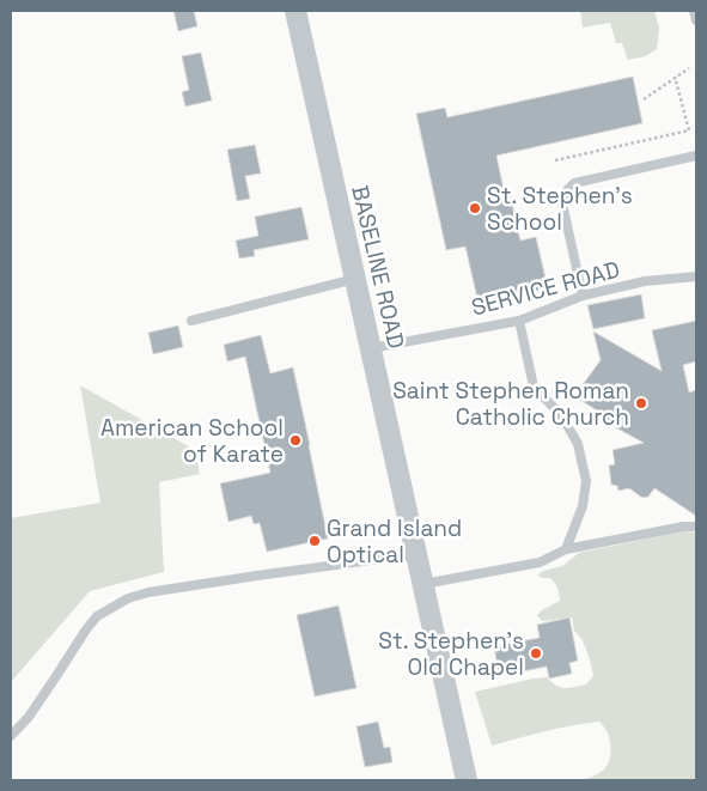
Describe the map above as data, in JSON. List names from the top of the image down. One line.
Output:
{"streets":{"street":["BASELINE ROAD"],"lane":["SERVICE ROAD"]},"crossings":[["BASELINE ROAD","SERVICE ROAD"]],"places":["St. Stephen's School","Saint Stephen Roman Catholic Church","American School of Karate","Grand Island Optical","St. Stephen's Old Chapel"]}
